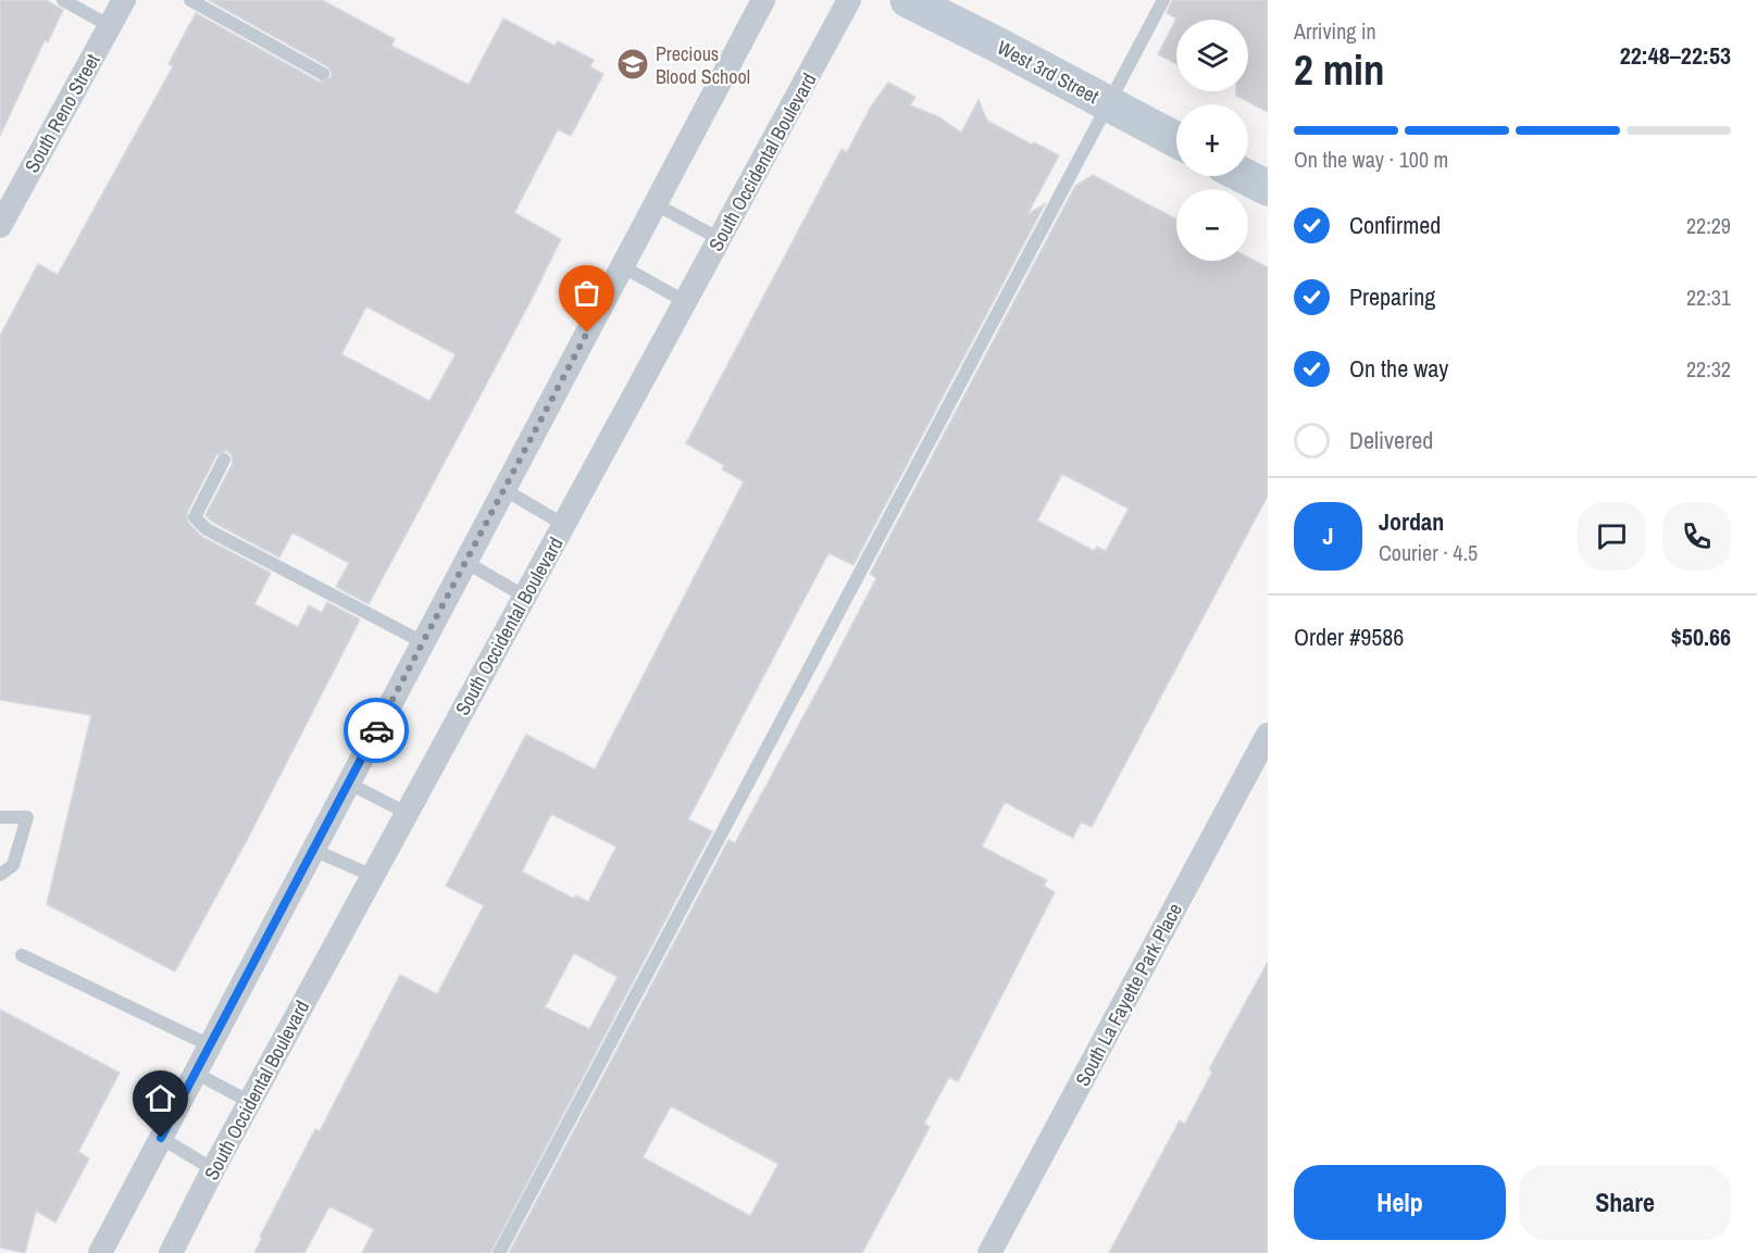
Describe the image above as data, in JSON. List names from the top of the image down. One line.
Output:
{"streets":{"main road":["West 3rd Street"],"street":["South Reno Street","South Occidental Boulevard","South La Fayette Park Place"]},"places":{"school or university":["Precious Blood School"]},"page":{"heading":["2 min","Arriving in","22:48–22:53"],"panel":["Jordan","Courier · 4.5","Order #9586","$50.66"],"map_buttons":["+","−"],"bar":"On the way · 100 m","list":[["Confirmed","22:29"],["Preparing","22:31"],["On the way","22:32"],"Delivered"],"round":"J","buttons":["Help","Share"]}}
